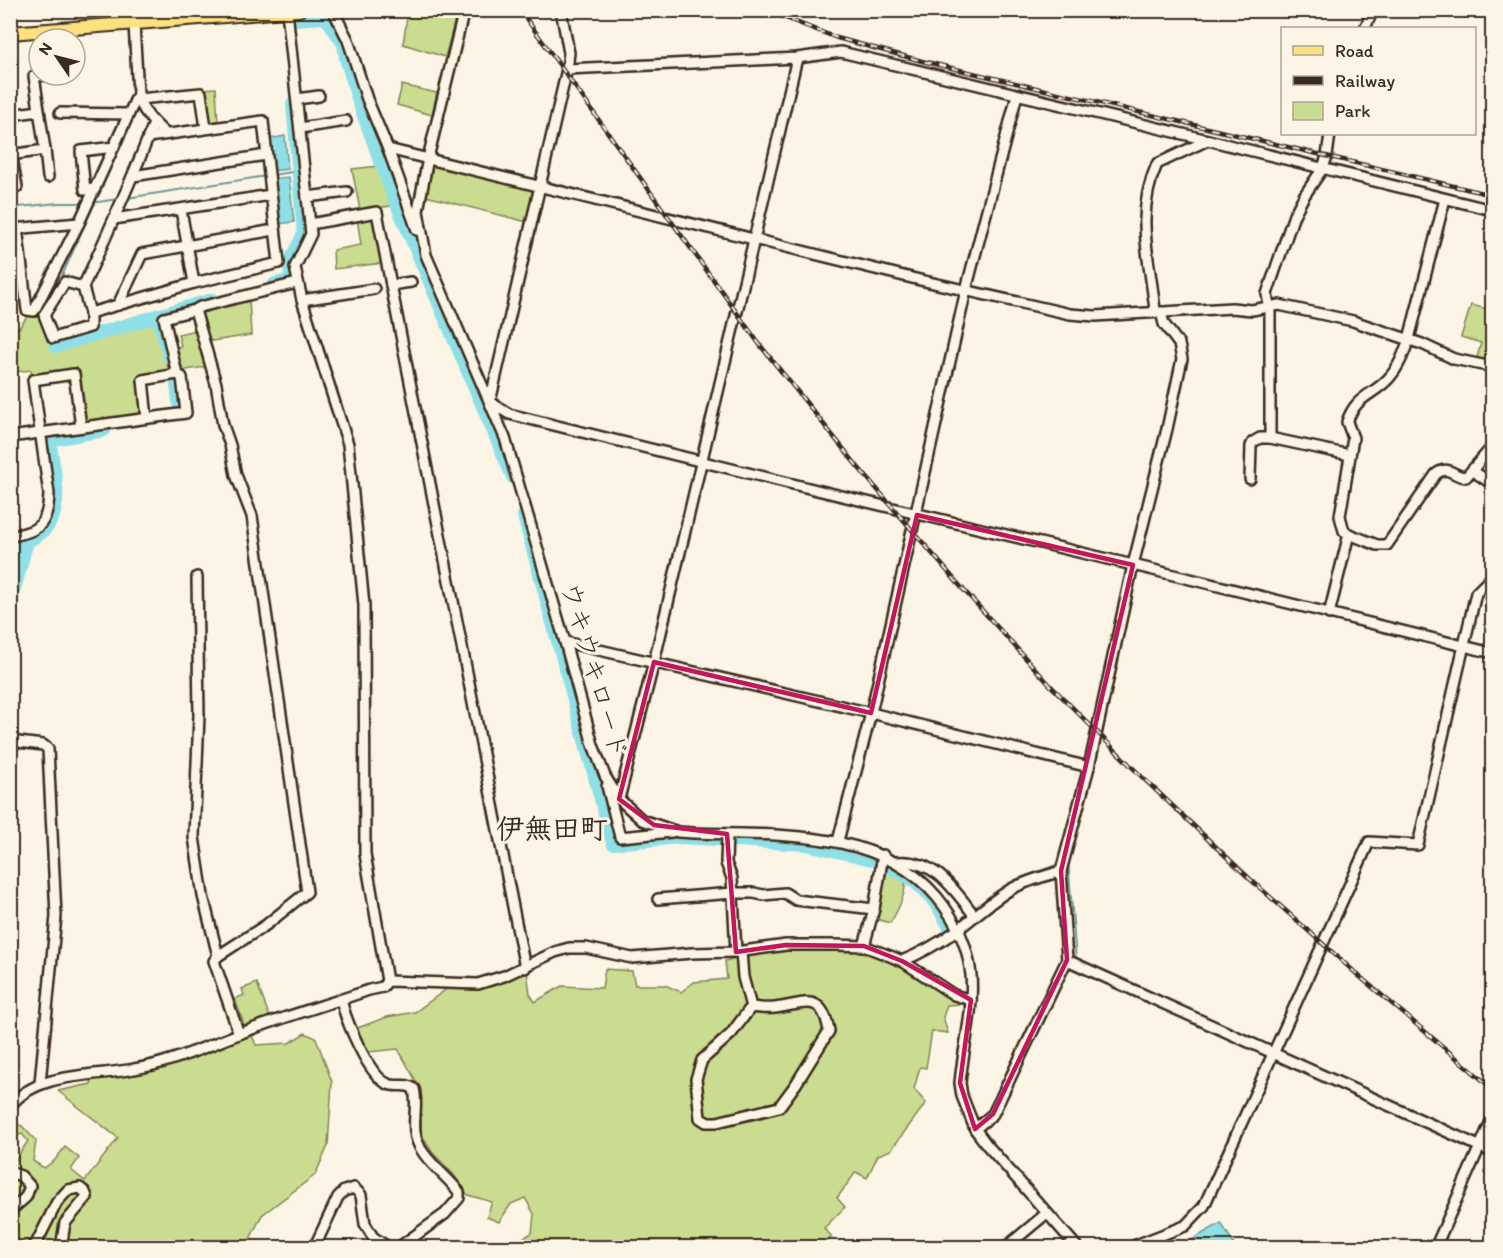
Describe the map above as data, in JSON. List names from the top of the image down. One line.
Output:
{"streets":{"street":["ウキウキロード"]},"districts":["伊無田町"],"legend":["Road","Railway","Park"],"north":"top left"}
